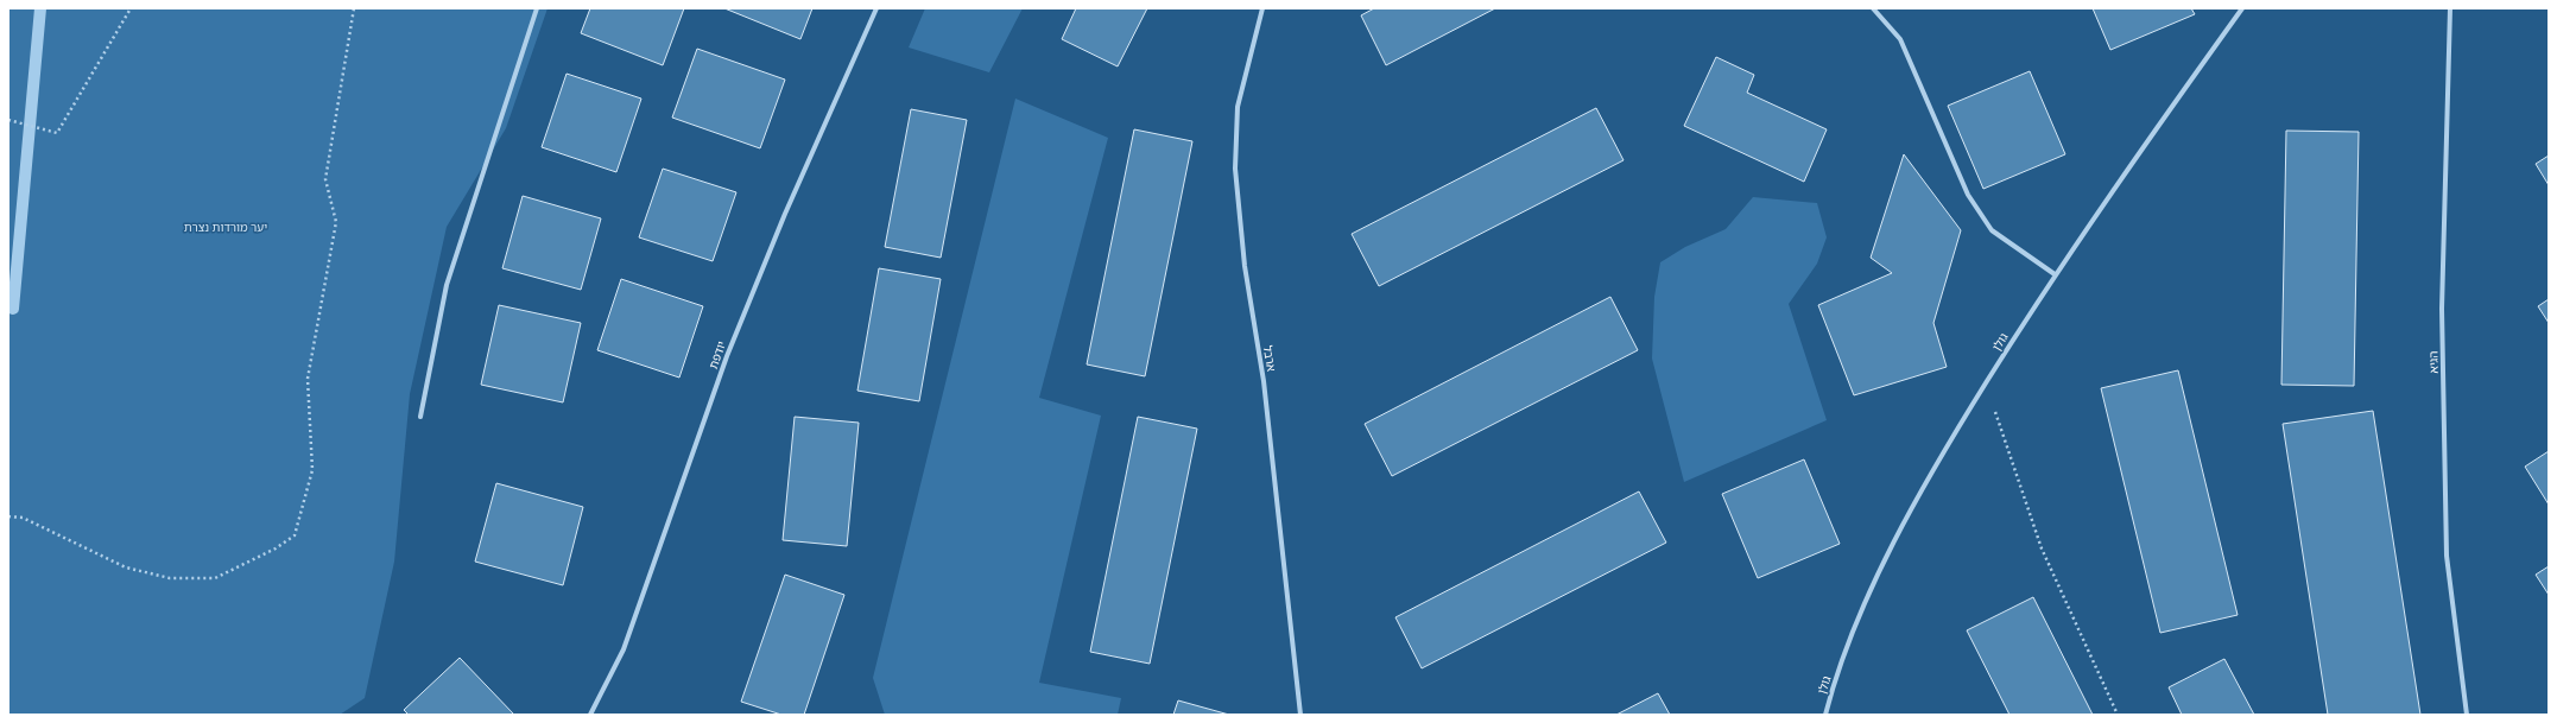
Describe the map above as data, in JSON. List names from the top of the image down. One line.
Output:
{"streets":{"street":["גולן","יודפת","ארבל","הגיא"]},"parks":["יער מורדות נצרת"]}
